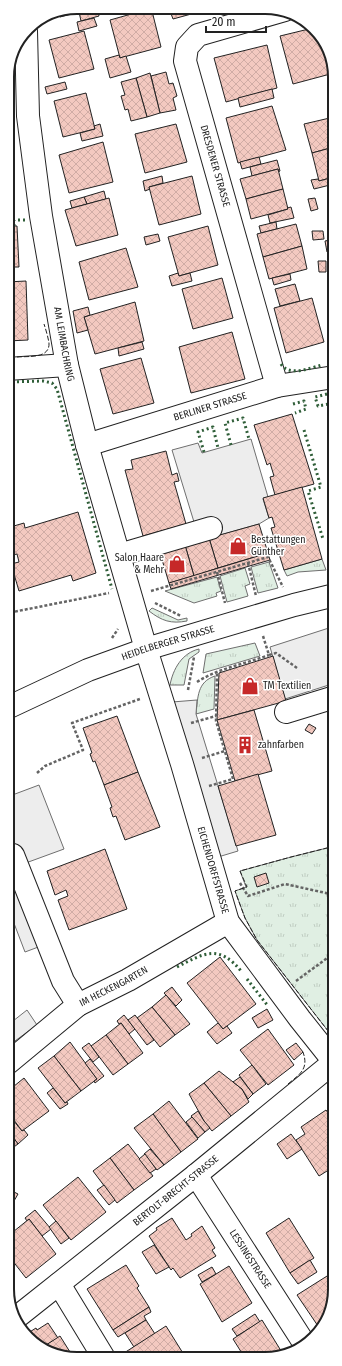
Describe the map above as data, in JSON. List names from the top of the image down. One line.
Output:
{"streets":{"street":["DRESDENER STRASSE","AM LEIMBACHRING","BERLINER STRASSE","HEIDELBERGER STRASSE","EICHENDORFFSTRASSE","IM HECKENGARTEN","BERTOLT-BRECHT-STRASSE","LESSINGSTRASSE"]},"crossings":[["DRESDENER STRASSE","BERLINER STRASSE"],["AM LEIMBACHRING","BERLINER STRASSE"],["AM LEIMBACHRING","HEIDELBERGER STRASSE"],["AM LEIMBACHRING","EICHENDORFFSTRASSE"],["HEIDELBERGER STRASSE","EICHENDORFFSTRASSE"],["EICHENDORFFSTRASSE","IM HECKENGARTEN"],["BERTOLT-BRECHT-STRASSE","LESSINGSTRASSE"]],"places":{"shop":["Bestattungen Günther","Salon Haare & Mehr","TM Textilien"],"building":["zahnfarben"]},"scale_bar":"20 m"}
